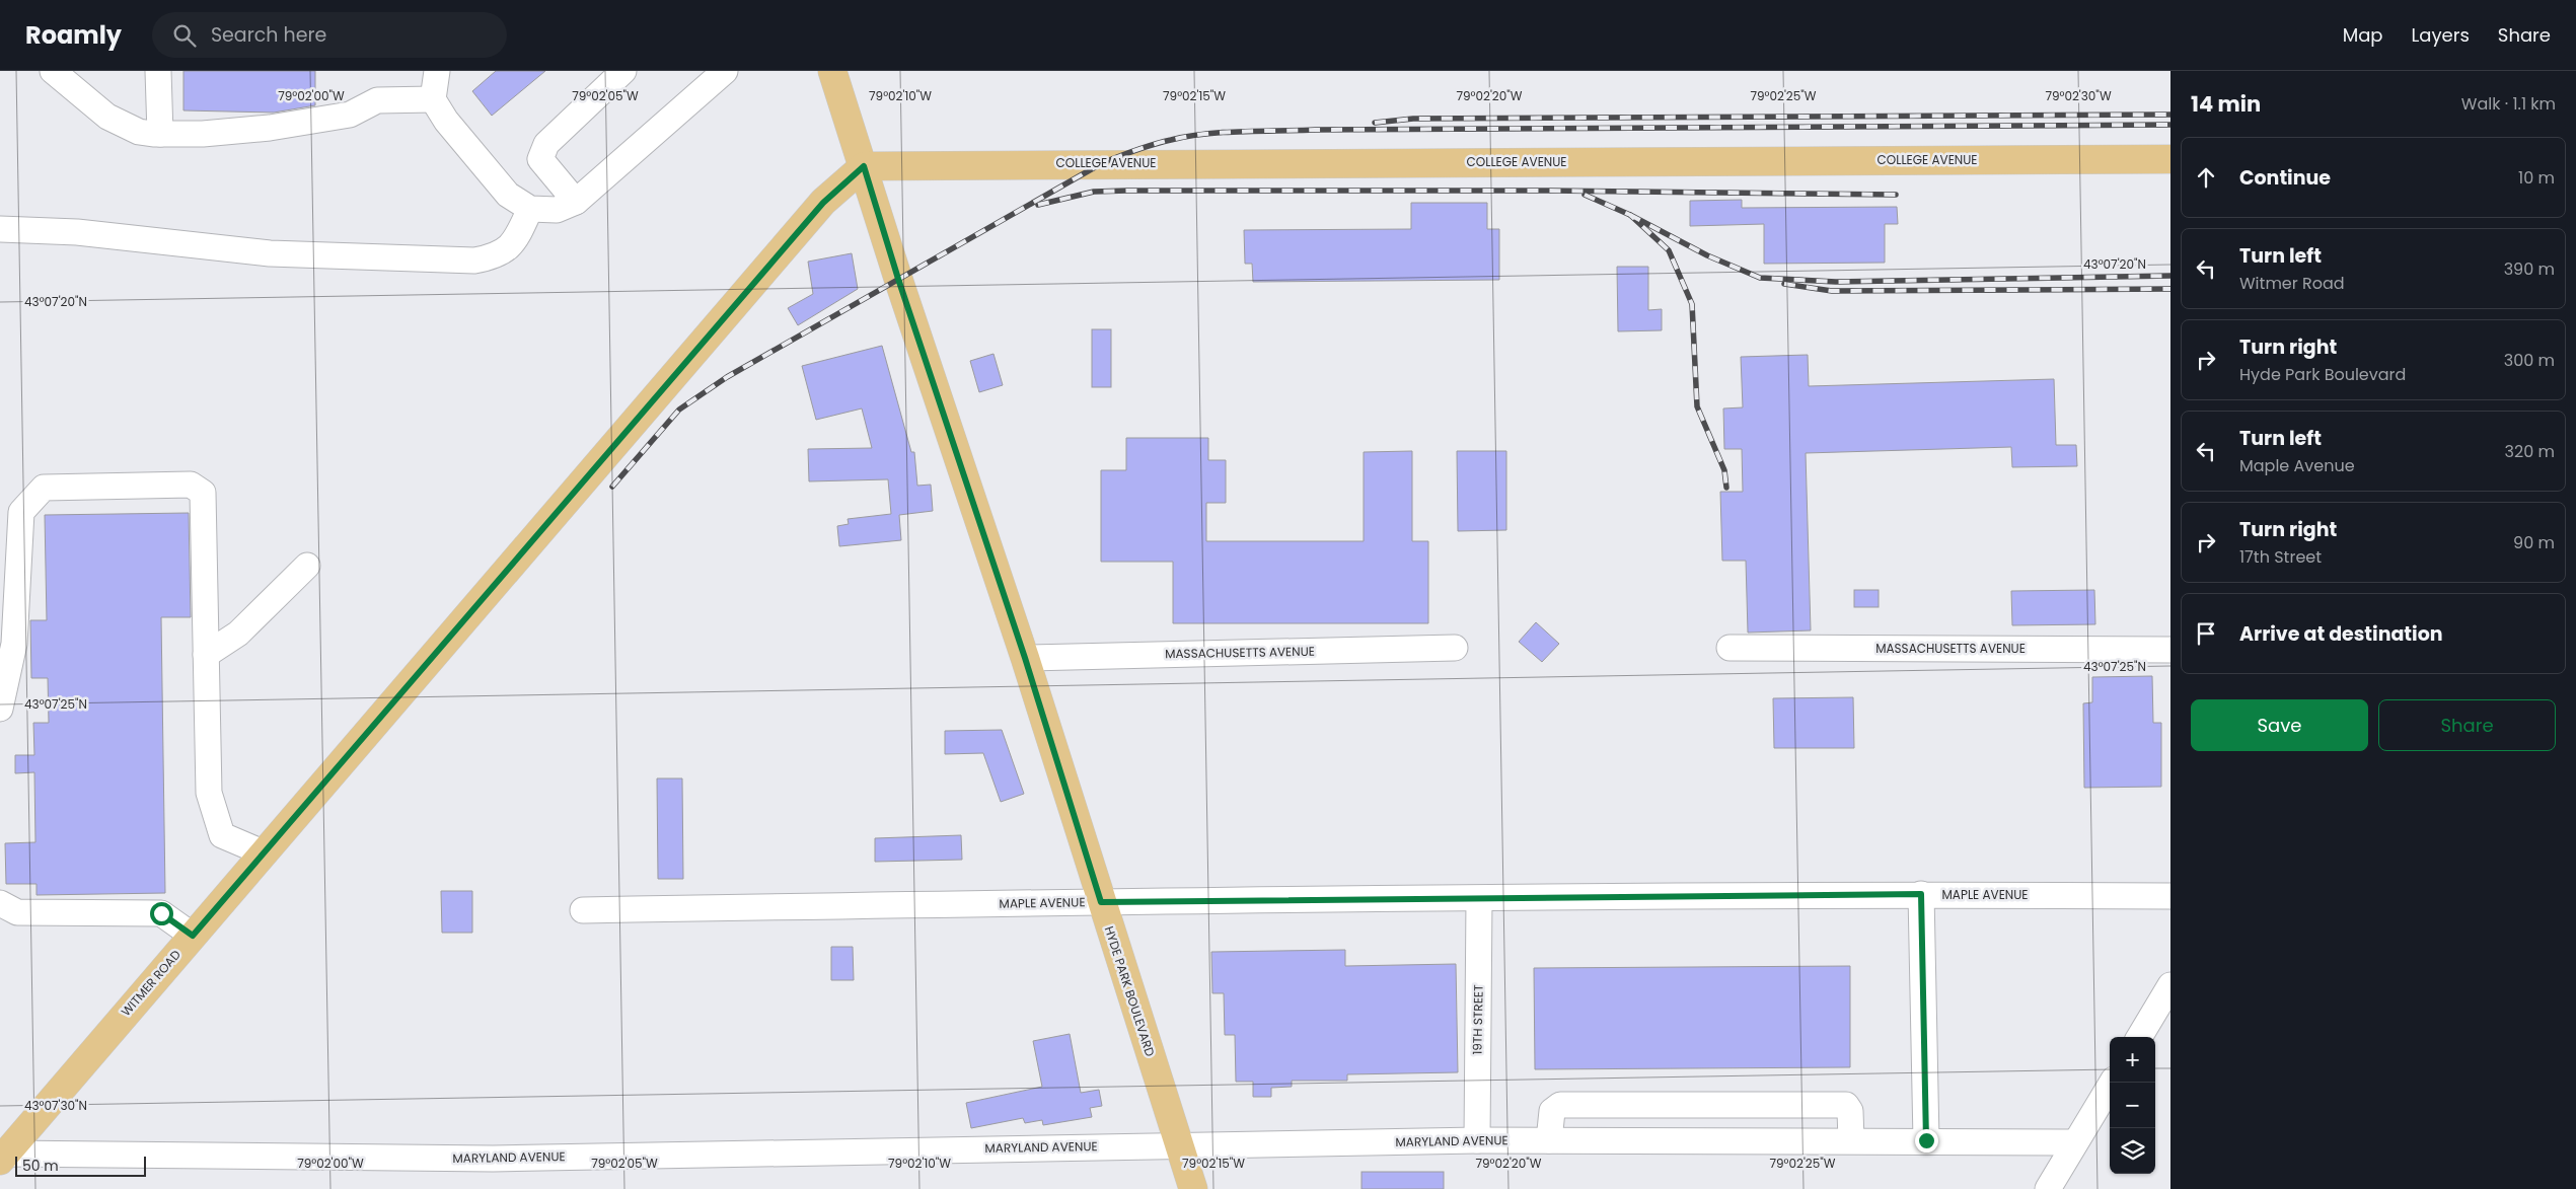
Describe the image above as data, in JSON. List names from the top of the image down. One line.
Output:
{"streets":{"main road":["COLLEGE AVENUE","WITMER ROAD","HYDE PARK BOULEVARD"],"street":["MASSACHUSETTS AVENUE","MAPLE AVENUE","19TH STREET","MARYLAND AVENUE"]},"crossings":[["COLLEGE AVENUE","WITMER ROAD"],["COLLEGE AVENUE","HYDE PARK BOULEVARD"],["MASSACHUSETTS AVENUE","HYDE PARK BOULEVARD"],["MAPLE AVENUE","HYDE PARK BOULEVARD"],["MAPLE AVENUE","19TH STREET"],["WITMER ROAD","HYDE PARK BOULEVARD"],["WITMER ROAD","MARYLAND AVENUE"],["HYDE PARK BOULEVARD","MARYLAND AVENUE"],["19TH STREET","MARYLAND AVENUE"]],"scale_bar":"50 m","page":{"header":"Roamly","search":"Search here","nav":["Map","Layers","Share"],"heading":["14 min","Walk · 1.1 km"],"list":[["Continue","10 m"],["Turn left","Witmer Road","390 m"],["Turn right","Hyde Park Boulevard","300 m"],["Turn left","Maple Avenue","320 m"],["Turn right","17th Street","90 m"],"Arrive at destination"],"buttons":["Save","Share"],"map_buttons":["+","−"],"scale":"50 m"},"coordinates":["79°02'00\"W","79°02'05\"W","79°02'10\"W","79°02'15\"W","79°02'20\"W","79°02'25\"W","79°02'30\"W","43°07'20\"N","43°07'25\"N","43°07'30\"N"]}
